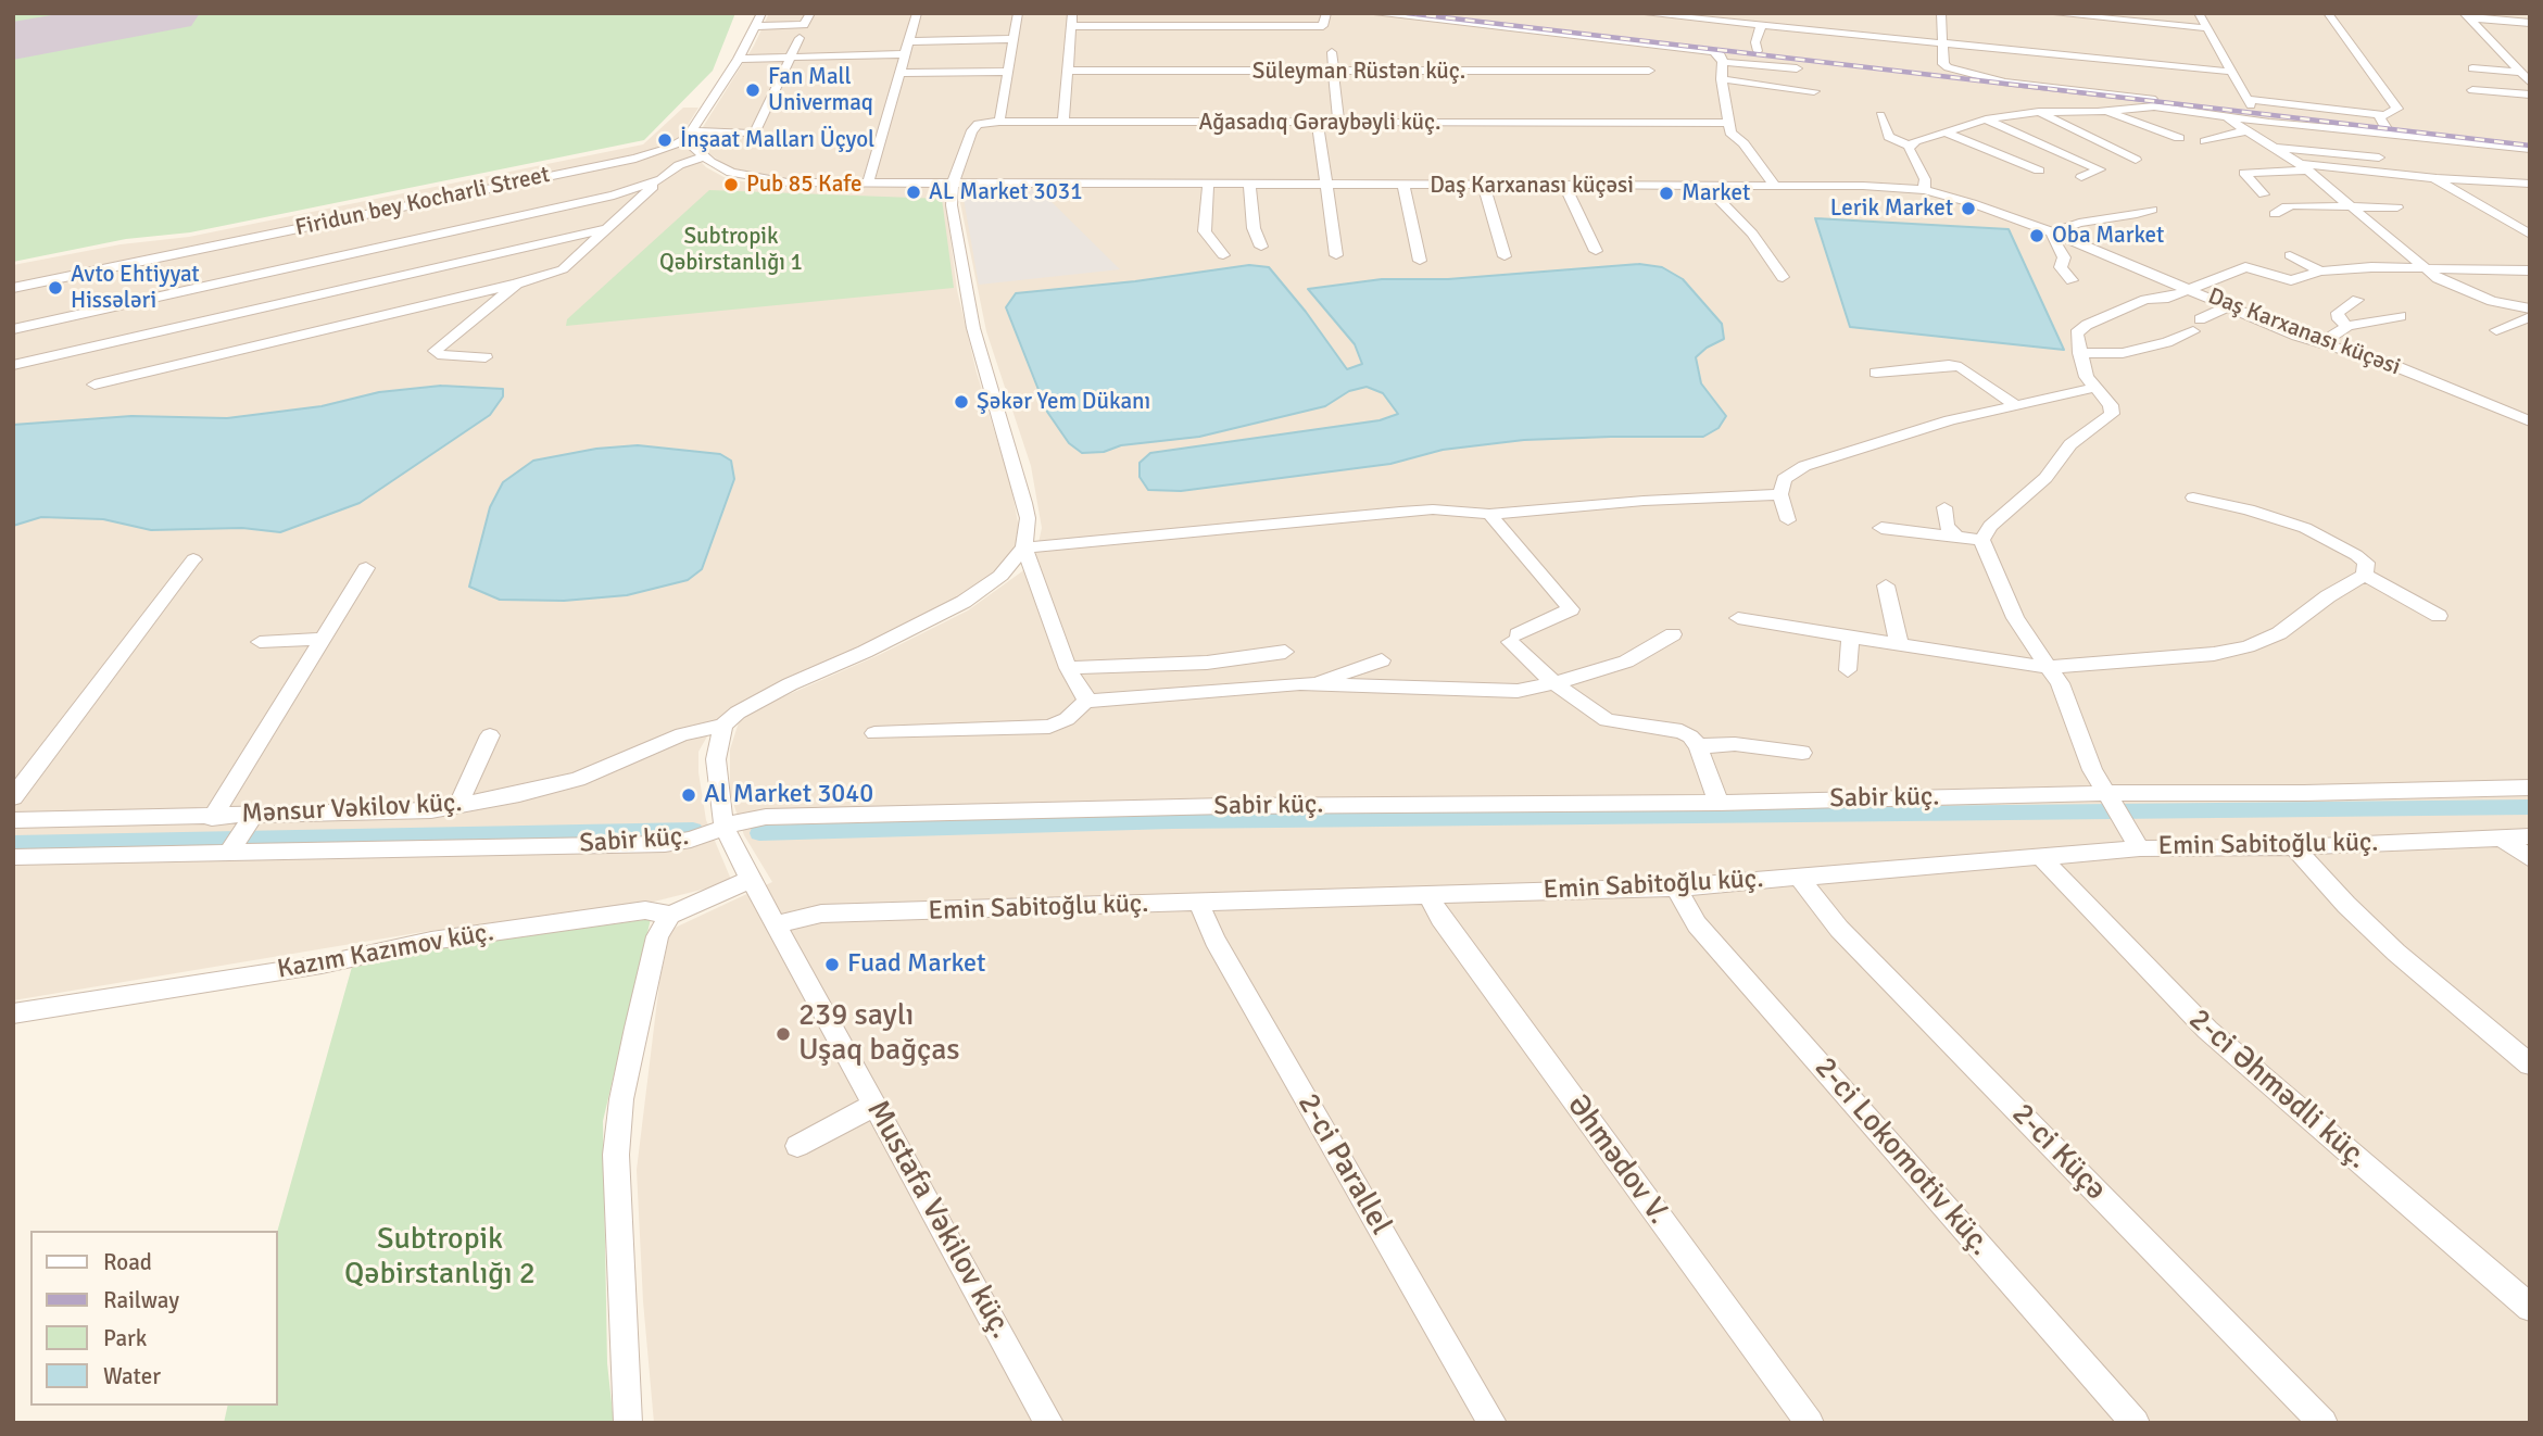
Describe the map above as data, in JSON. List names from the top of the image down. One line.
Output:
{"streets":{"street":["Süleyman Rüstən küç.","Ağasadıq Gəraybəyli küç.","Daş Karxanası küçəsi","Firidun bey Kocharli Street","Sabir küç.","Mənsur Vəkilov küç.","Emin Sabitoğlu küç.","Kazım Kazımov küç.","2-ci Əhmədli küç.","2-ci Küçə","2-ci Lokomotiv küç.","Əhmədov V.","2-ci Parallel","Mustafa Vəkilov küç."]},"crossings":[["Ağasadıq Gəraybəyli küç.","Daş Karxanası küçəsi"],["Daş Karxanası küçəsi","Firidun bey Kocharli Street"],["Sabir küç.","Mustafa Vəkilov küç."],["Mənsur Vəkilov küç.","Mustafa Vəkilov küç."],["Emin Sabitoğlu küç.","2-ci Əhmədli küç."],["Emin Sabitoğlu küç.","2-ci Küçə"],["Emin Sabitoğlu küç.","2-ci Lokomotiv küç."],["Emin Sabitoğlu küç.","Əhmədov V."],["Emin Sabitoğlu küç.","2-ci Parallel"],["Emin Sabitoğlu küç.","Mustafa Vəkilov küç."],["Kazım Kazımov küç.","Mustafa Vəkilov küç."]],"parks":["Subtropik Qəbirstanlığı 1","Subtropik Qəbirstanlığı 2"],"places":["Fan Mall Univermaq","İnşaat Malları Üçyol","Pub 85 Kafe","AL Market 3031","Market","Lerik Market","Oba Market","Avto Ehtiyyat Hissələri","Şəkər Yem Dükanı","Al Market 3040","Fuad Market","239 saylı Uşaq bağças"],"legend":["Road","Railway","Park","Water"]}
